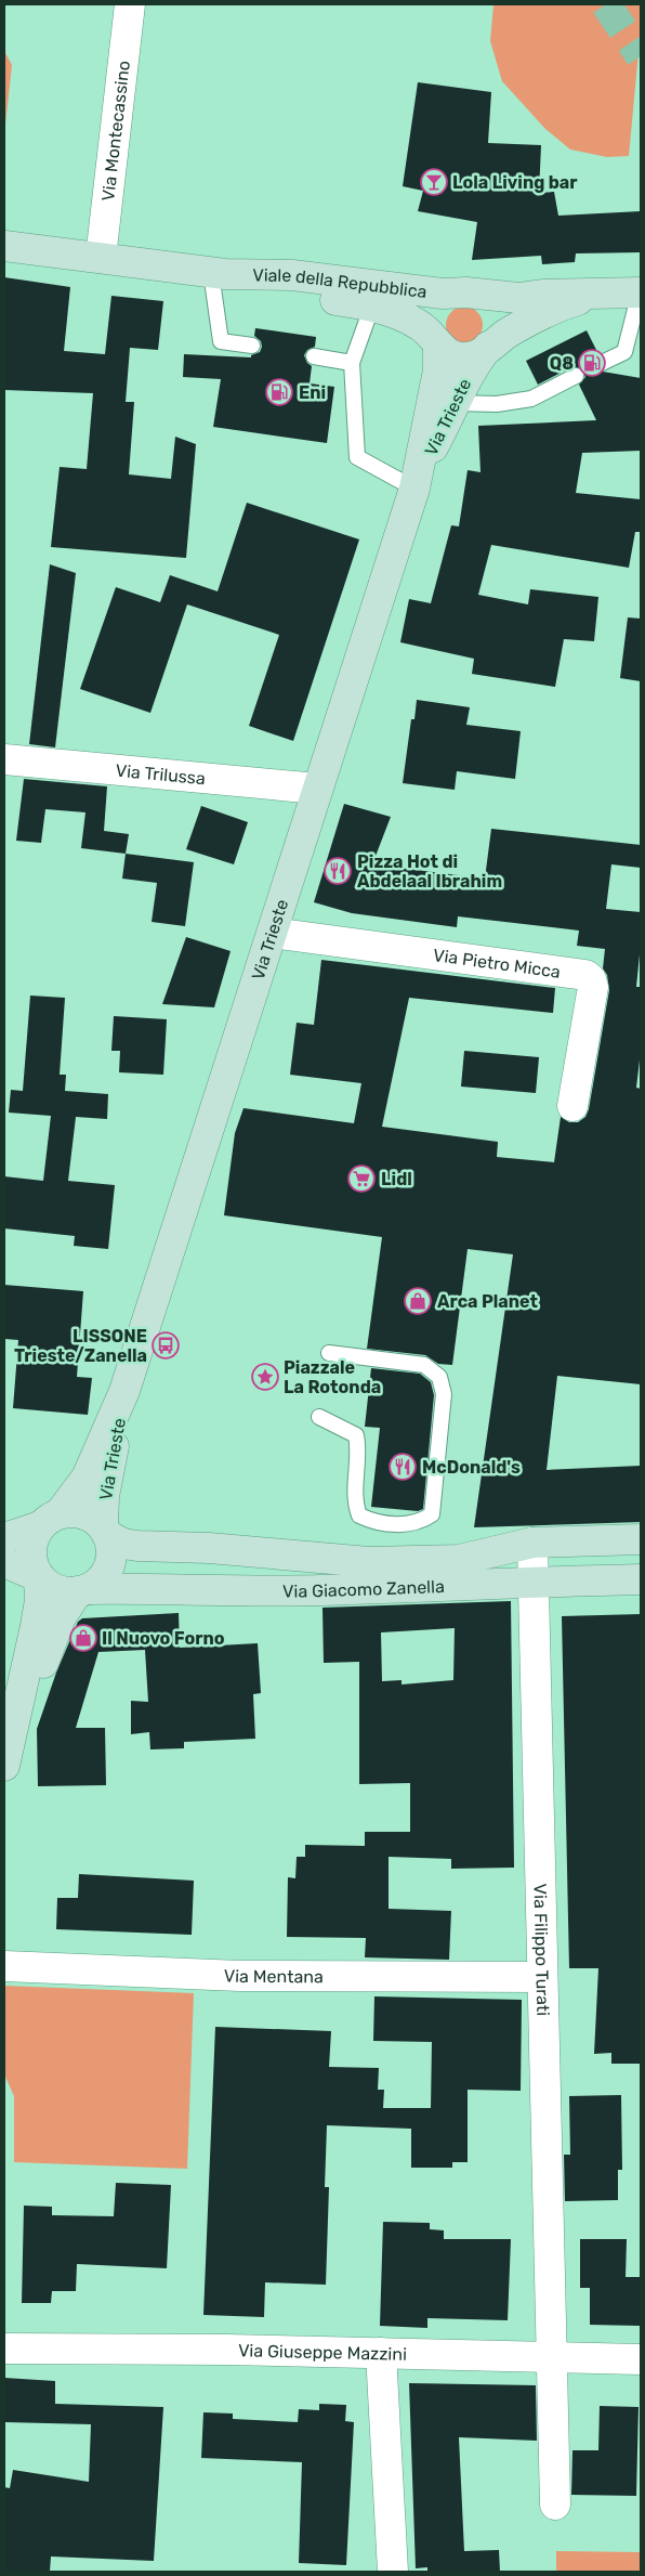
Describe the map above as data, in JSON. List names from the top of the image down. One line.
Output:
{"streets":{"street":["Via Montecassino","Viale della Repubblica","Via Trieste","Via Trilussa","Via Pietro Micca","Via Giacomo Zanella","Via Filippo Turati","Via Mentana","Via Giuseppe Mazzini"]},"crossings":[["Via Montecassino","Viale della Repubblica"],["Viale della Repubblica","Via Trieste"],["Via Trieste","Via Trilussa"],["Via Trieste","Via Pietro Micca"],["Via Trieste","Via Giacomo Zanella"],["Via Giacomo Zanella","Via Filippo Turati"],["Via Filippo Turati","Via Mentana"],["Via Filippo Turati","Via Giuseppe Mazzini"]],"places":{"bar":["Lola Living bar"],"fuel station":["Q8","Eni"],"restaurant":["Pizza Hot di Abdelaal Ibrahim","McDonald's"],"supermarket":["Lidl"],"shop":["Arca Planet","Il Nuovo Forno"],"bus stop":["LISSONE Trieste/Zanella"],"place":["Piazzale La Rotonda"]}}
